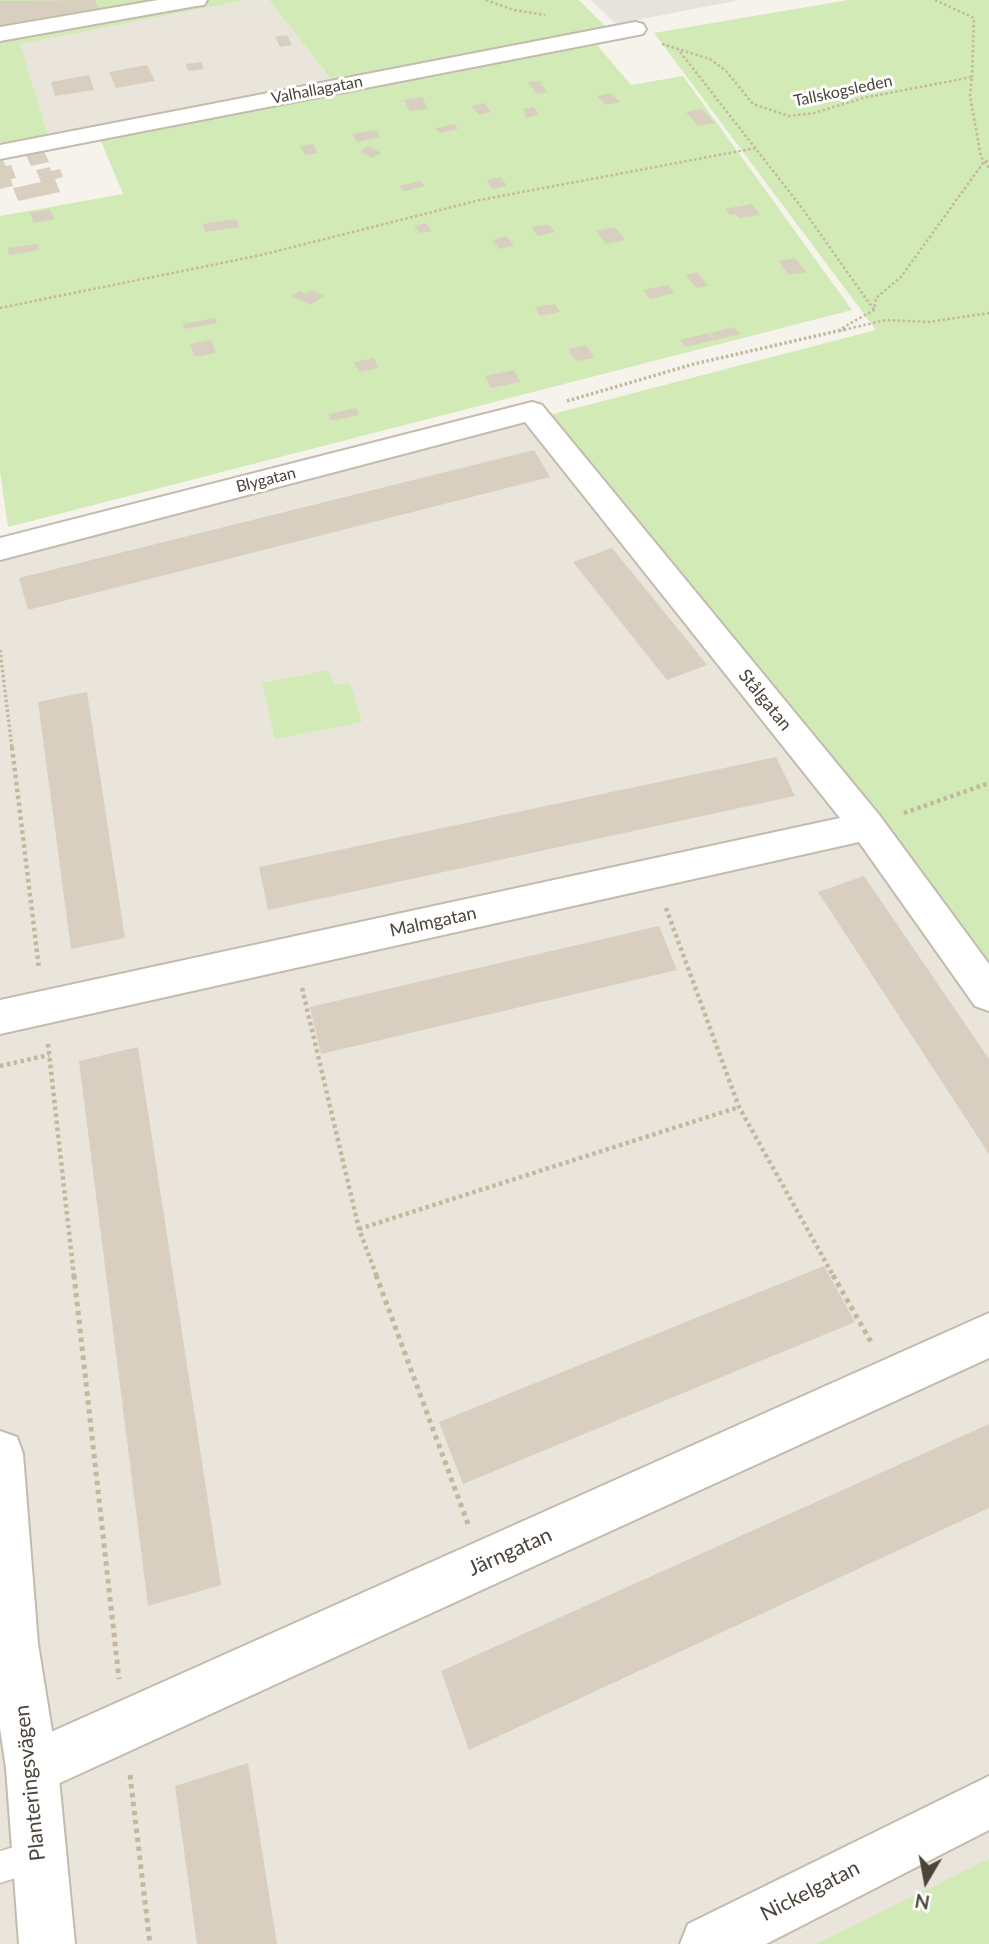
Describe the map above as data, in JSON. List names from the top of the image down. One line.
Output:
{"streets":{"street":["Valhallagatan","Blygatan","Stålgatan","Malmgatan","Järngatan","Planteringsvägen","Nickelgatan"],"path":["Tallskogsleden"]},"crossings":[["Valhallagatan","Tallskogsleden"],["Blygatan","Stålgatan"],["Stålgatan","Malmgatan"],["Järngatan","Planteringsvägen"]],"north":"bottom"}
